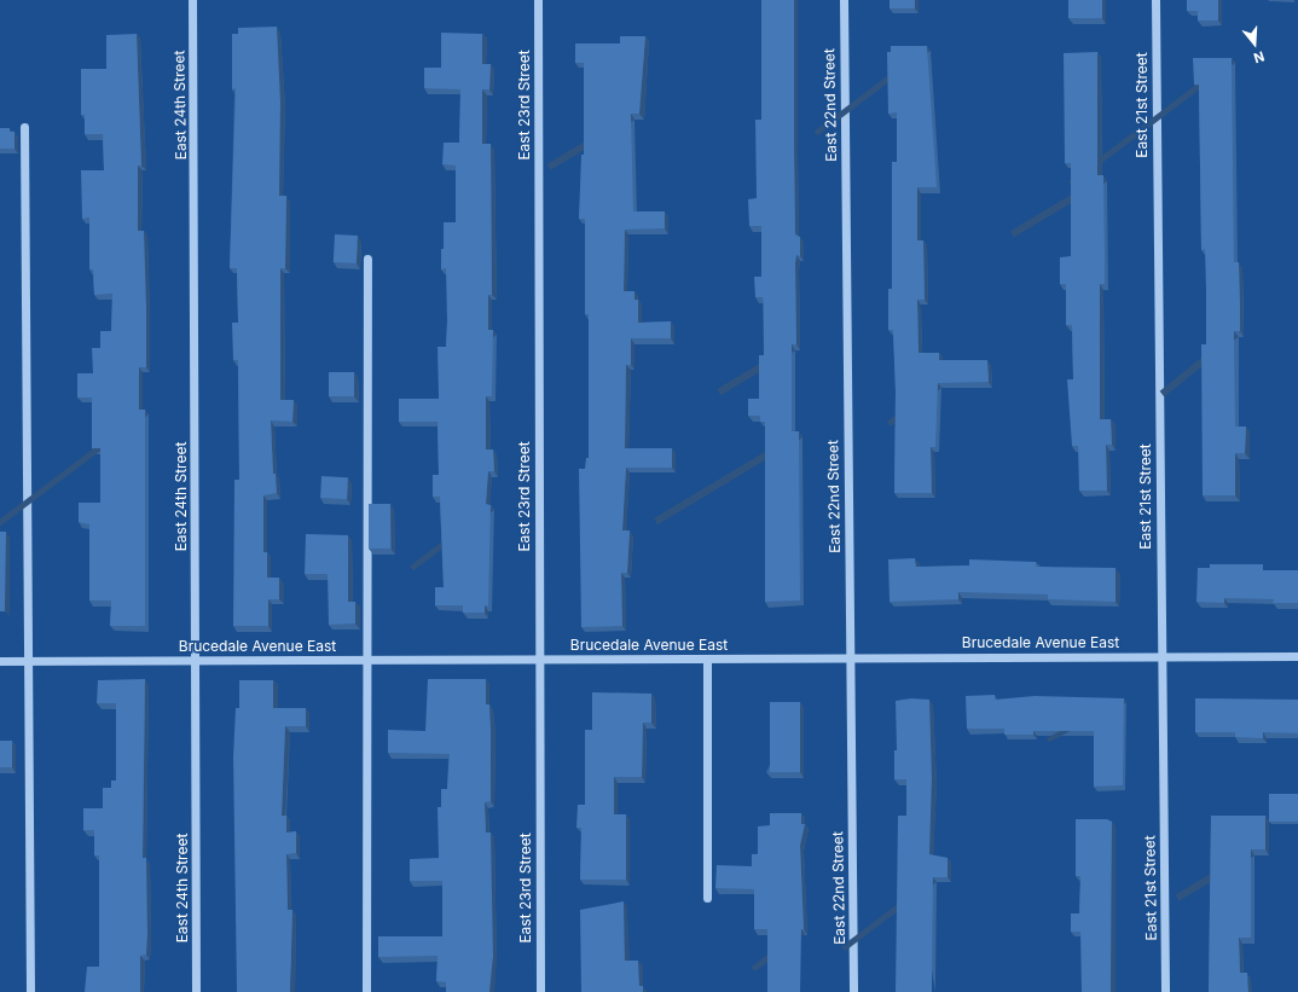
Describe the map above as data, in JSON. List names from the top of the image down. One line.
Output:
{"streets":{"street":["East 24th Street","East 23rd Street","East 22nd Street","East 21st Street","Brucedale Avenue East"]},"crossings":[["East 24th Street","Brucedale Avenue East"],["East 23rd Street","Brucedale Avenue East"],["East 22nd Street","Brucedale Avenue East"],["East 21st Street","Brucedale Avenue East"]],"north":"bottom"}
